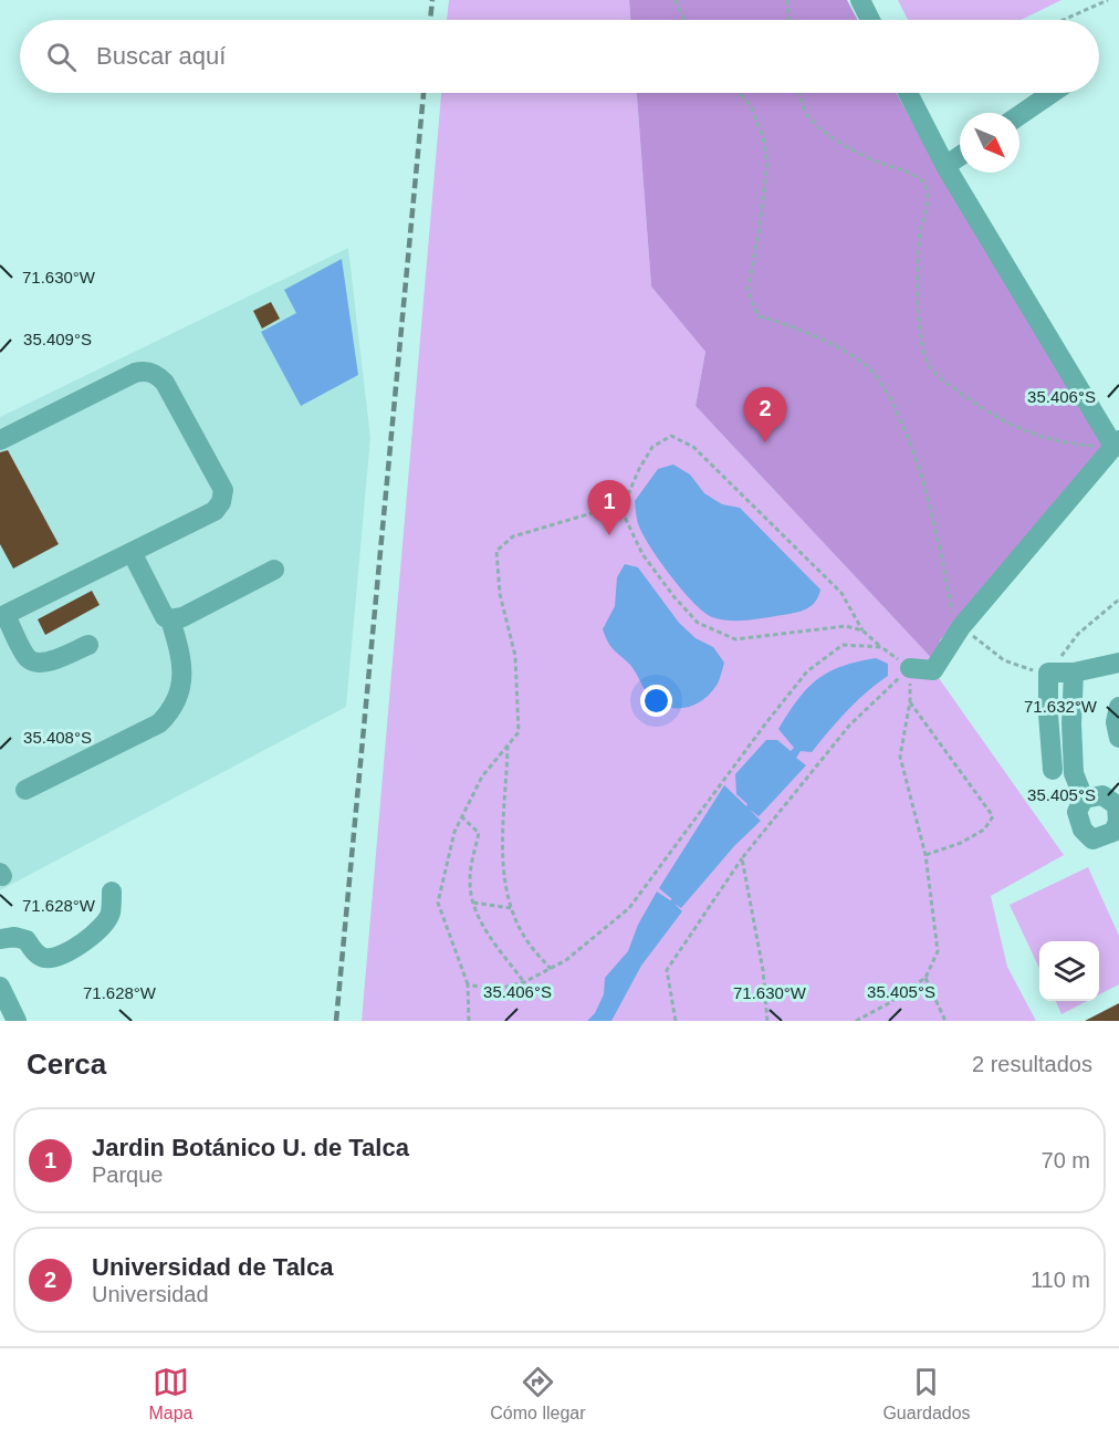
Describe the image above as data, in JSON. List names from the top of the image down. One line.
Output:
{"north":"bottom right","page":{"search":"Buscar aquí","pins":["2","1"],"heading":["Cerca","2 resultados"],"list":[{"mark":"1","name":"Jardin Botánico U. de Talca","note":"Parque","value":"70 m"},{"mark":"2","name":"Universidad de Talca","note":"Universidad","value":"110 m"}],"nav":["Mapa","Cómo llegar","Guardados"]},"coordinates":["71.630°W","35.409°S","35.406°S","71.632°W","35.408°S","35.405°S","71.628°W"]}
